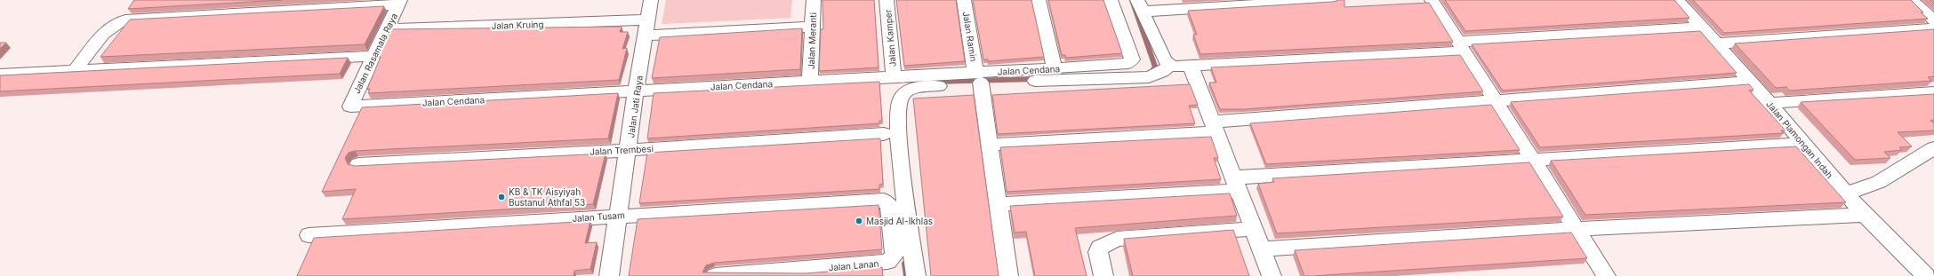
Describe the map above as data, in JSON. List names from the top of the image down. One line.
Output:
{"streets":{"street":["Jalan Kruing","Jalan Ramin","Jalan Kamper","Jalan Meranti","Jalan Rasamala Raya","Jalan Cendana","Jalan Jati Raya","Jalan Plamongan Indah","Jalan Trembesi","Jalan Tusam","Jalan Lanan"]},"crossings":[["Jalan Kruing","Jalan Meranti"],["Jalan Kruing","Jalan Rasamala Raya"],["Jalan Kruing","Jalan Jati Raya"],["Jalan Ramin","Jalan Cendana"],["Jalan Kamper","Jalan Cendana"],["Jalan Meranti","Jalan Cendana"],["Jalan Rasamala Raya","Jalan Cendana"],["Jalan Cendana","Jalan Jati Raya"],["Jalan Jati Raya","Jalan Trembesi"],["Jalan Jati Raya","Jalan Tusam"],["Jalan Tusam","Jalan Lanan"]],"places":["KB & TK Aisyiyah Bustanul Athfal 53","Masjid Al-Ikhlas"]}
